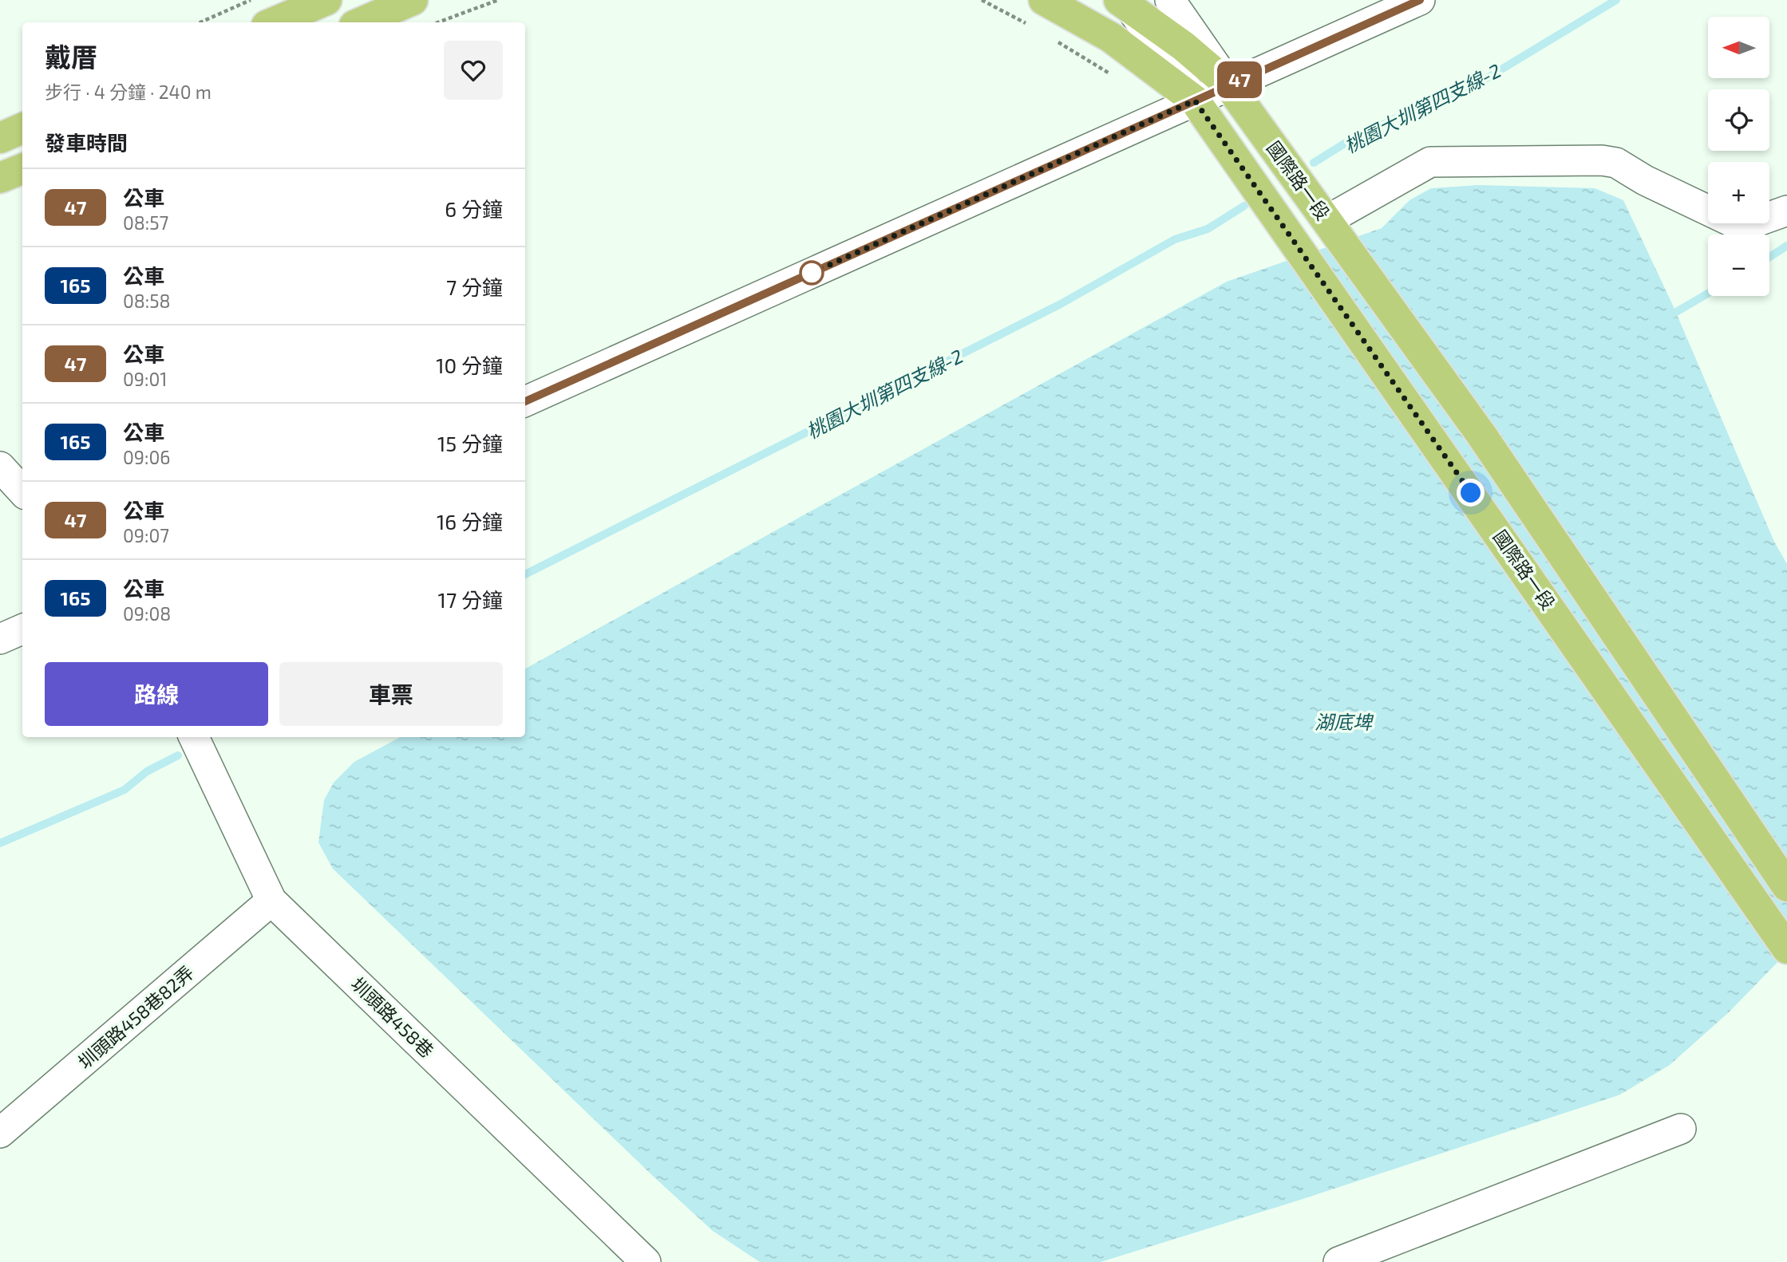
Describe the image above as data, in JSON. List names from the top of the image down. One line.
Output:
{"streets":{"main road":["國際路一段"],"street":["圳頭路458巷82弄","圳頭路458巷"]},"crossings":[["圳頭路458巷82弄","圳頭路458巷"]],"water":["桃園大圳第四支線-2","湖底埤"],"lines":["bus line 47"],"north":"left","page":{"on_map":"47","map_buttons":["+","−"],"heading":[["戴厝","步行 · 4 分鐘 · 240 m"],"發車時間"],"list":[{"mark":"47","name":"公車","note":"08:57","value":"6 分鐘"},{"mark":"165","name":"公車","note":"08:58","value":"7 分鐘"},{"mark":"47","name":"公車","note":"09:01","value":"10 分鐘"},{"mark":"165","name":"公車","note":"09:06","value":"15 分鐘"},{"mark":"47","name":"公車","note":"09:07","value":"16 分鐘"},{"mark":"165","name":"公車","note":"09:08","value":"17 分鐘"}],"buttons":["路線","車票"]}}
